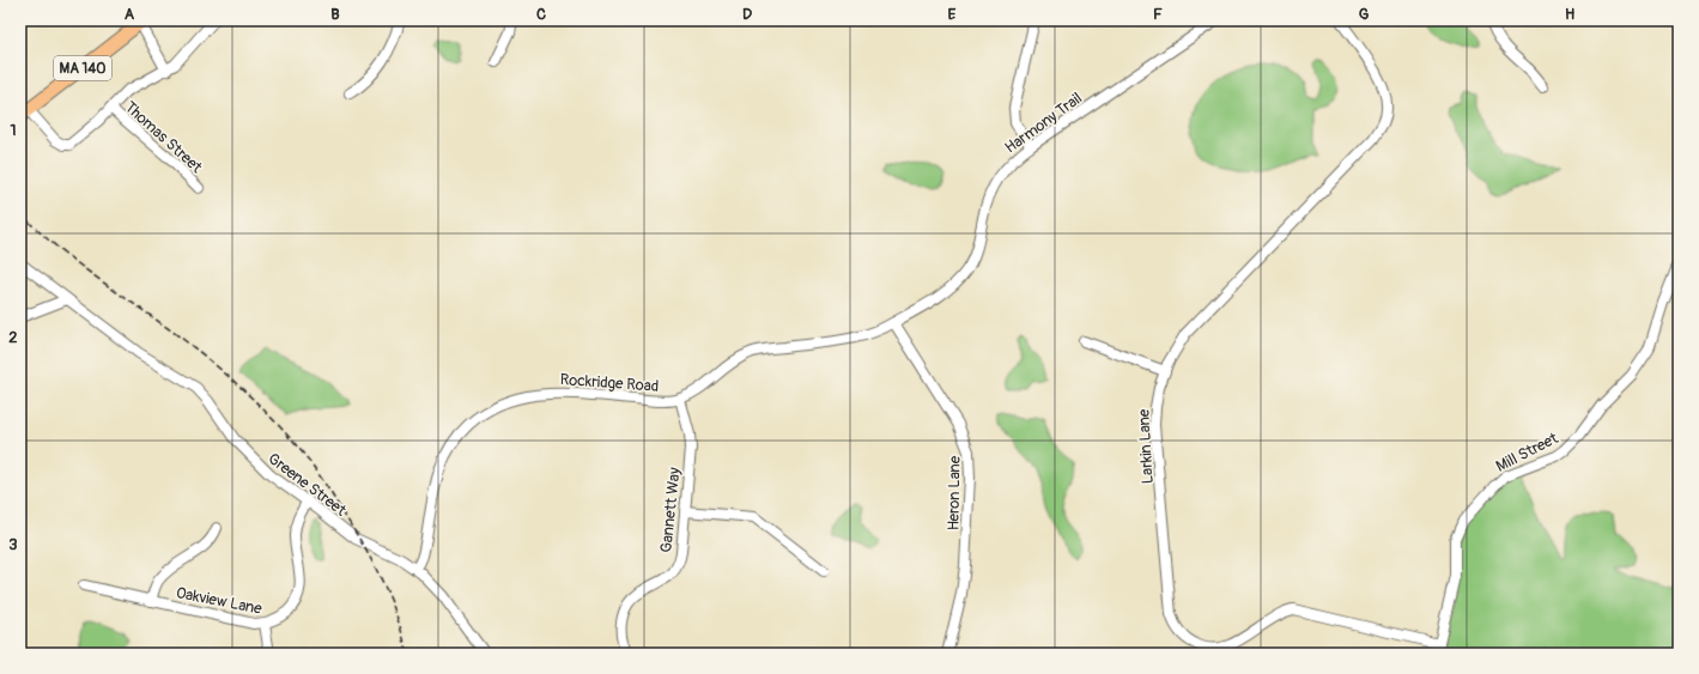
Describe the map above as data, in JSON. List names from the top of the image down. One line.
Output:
{"streets":{"main road":["MA 140"],"street":["Harmony Trail","Thomas Street","Rockridge Road","Larkin Lane","Mill Street","Greene Street","Heron Lane","Gannett Way","Oakview Lane"]},"crossings":[["Harmony Trail","Rockridge Road"],["Harmony Trail","Heron Lane"],["Rockridge Road","Greene Street"],["Rockridge Road","Heron Lane"],["Rockridge Road","Gannett Way"],["Larkin Lane","Mill Street"],["Greene Street","Oakview Lane"]],"grid":{"columns":["A","B","C","D","E","F","G","H"],"rows":["1","2","3"]}}
